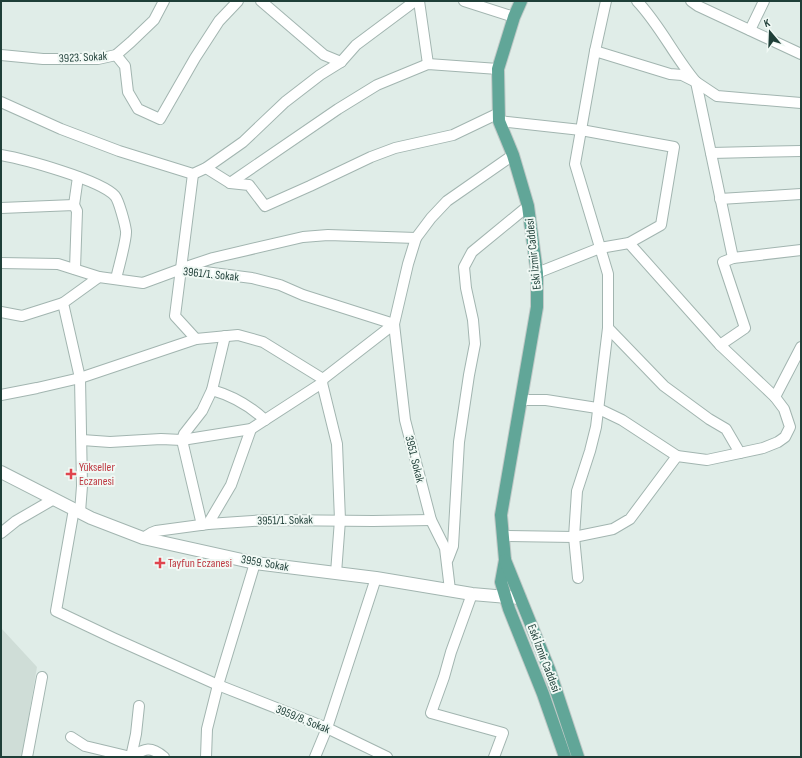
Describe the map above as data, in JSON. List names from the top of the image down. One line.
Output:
{"streets":{"main road":["Eski İzmir Caddesi"],"street":["3923. Sokak","3961/1. Sokak","3951. Sokak","3951/1. Sokak","3959. Sokak","3959/8. Sokak"]},"crossings":[["Eski İzmir Caddesi","3951. Sokak"],["Eski İzmir Caddesi","3959. Sokak"],["3961/1. Sokak","3951. Sokak"],["3951. Sokak","3951/1. Sokak"],["3951. Sokak","3959. Sokak"],["3951/1. Sokak","3959. Sokak"],["3959. Sokak","3959/8. Sokak"]],"places":{"health":["Yükseller Eczanesi","Tayfun Eczanesi"]},"north":"top"}
